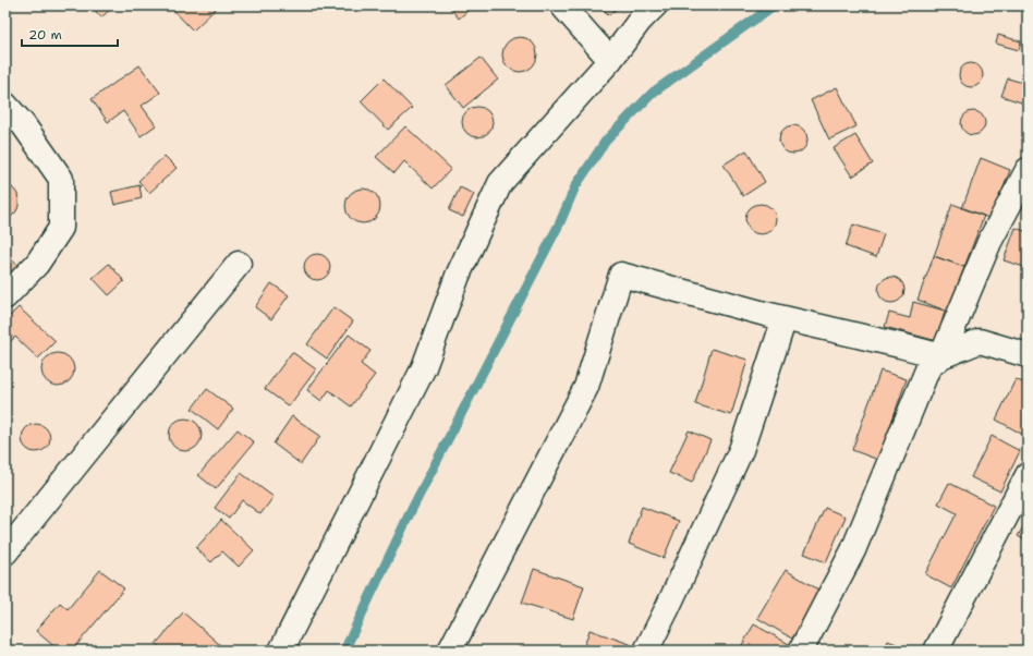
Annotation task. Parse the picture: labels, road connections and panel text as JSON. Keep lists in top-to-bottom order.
{
  "scale_bar": "20 m"
}
